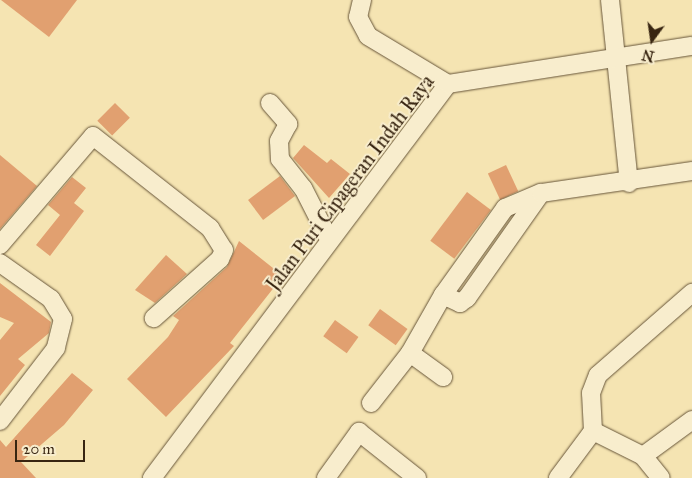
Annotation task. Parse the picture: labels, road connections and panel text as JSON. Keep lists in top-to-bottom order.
{
  "streets": {
    "street": ["Jalan Puri Cipageran Indah Raya"]
  },
  "scale_bar": "20 m",
  "north": "bottom"
}
